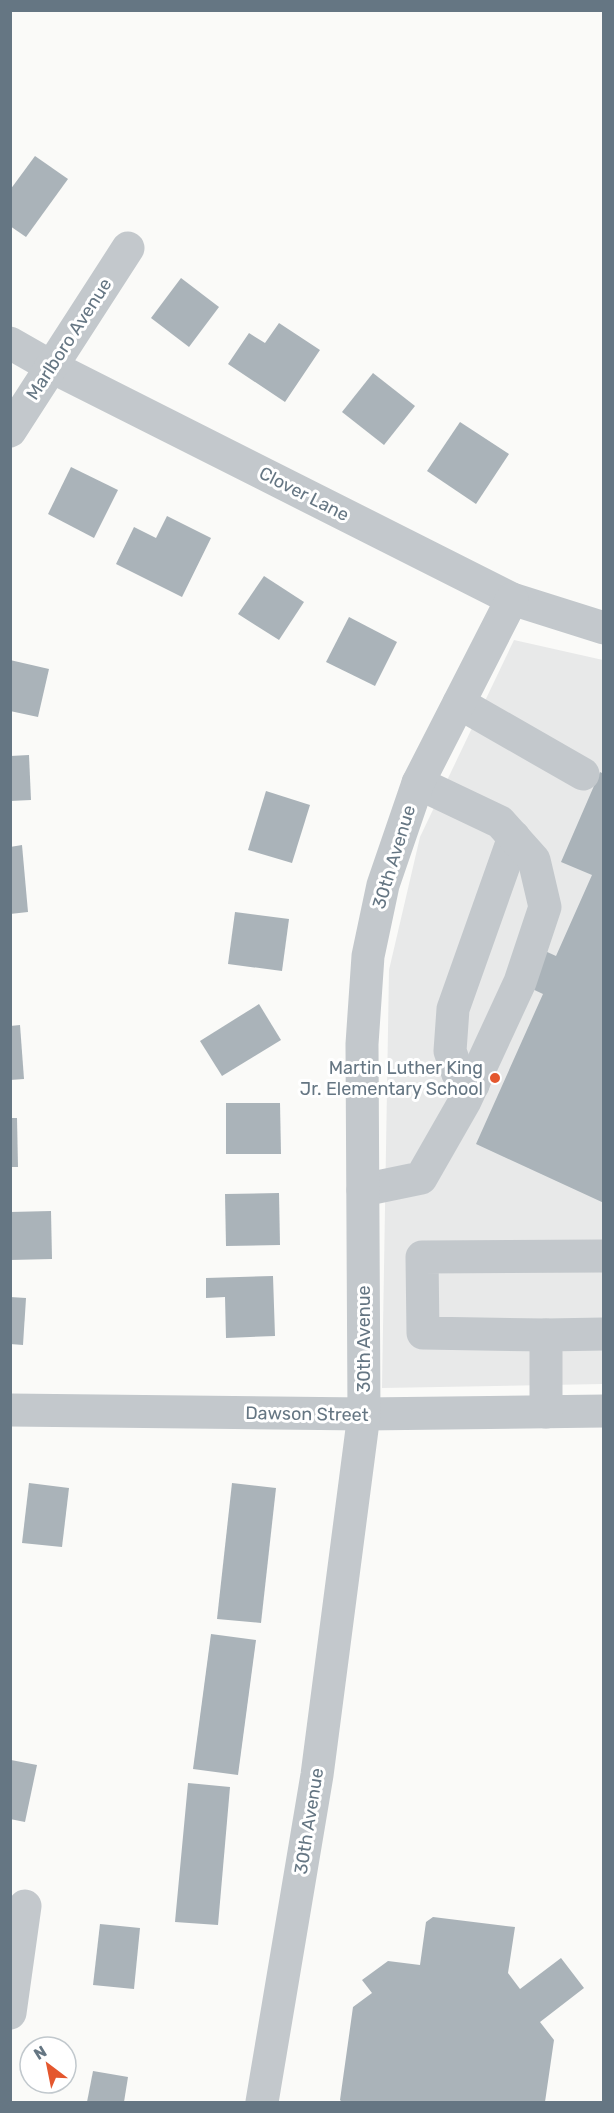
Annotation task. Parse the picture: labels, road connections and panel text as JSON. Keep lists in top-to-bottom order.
{
  "streets": {
    "street": [
      "Marlboro Avenue",
      "Clover Lane",
      "30th Avenue",
      "Dawson Street"
    ]
  },
  "crossings": [
    ["Marlboro Avenue", "Clover Lane"],
    ["Clover Lane", "30th Avenue"],
    ["30th Avenue", "Dawson Street"]
  ],
  "places": ["Martin Luther King Jr. Elementary School"],
  "north": "top left"
}
